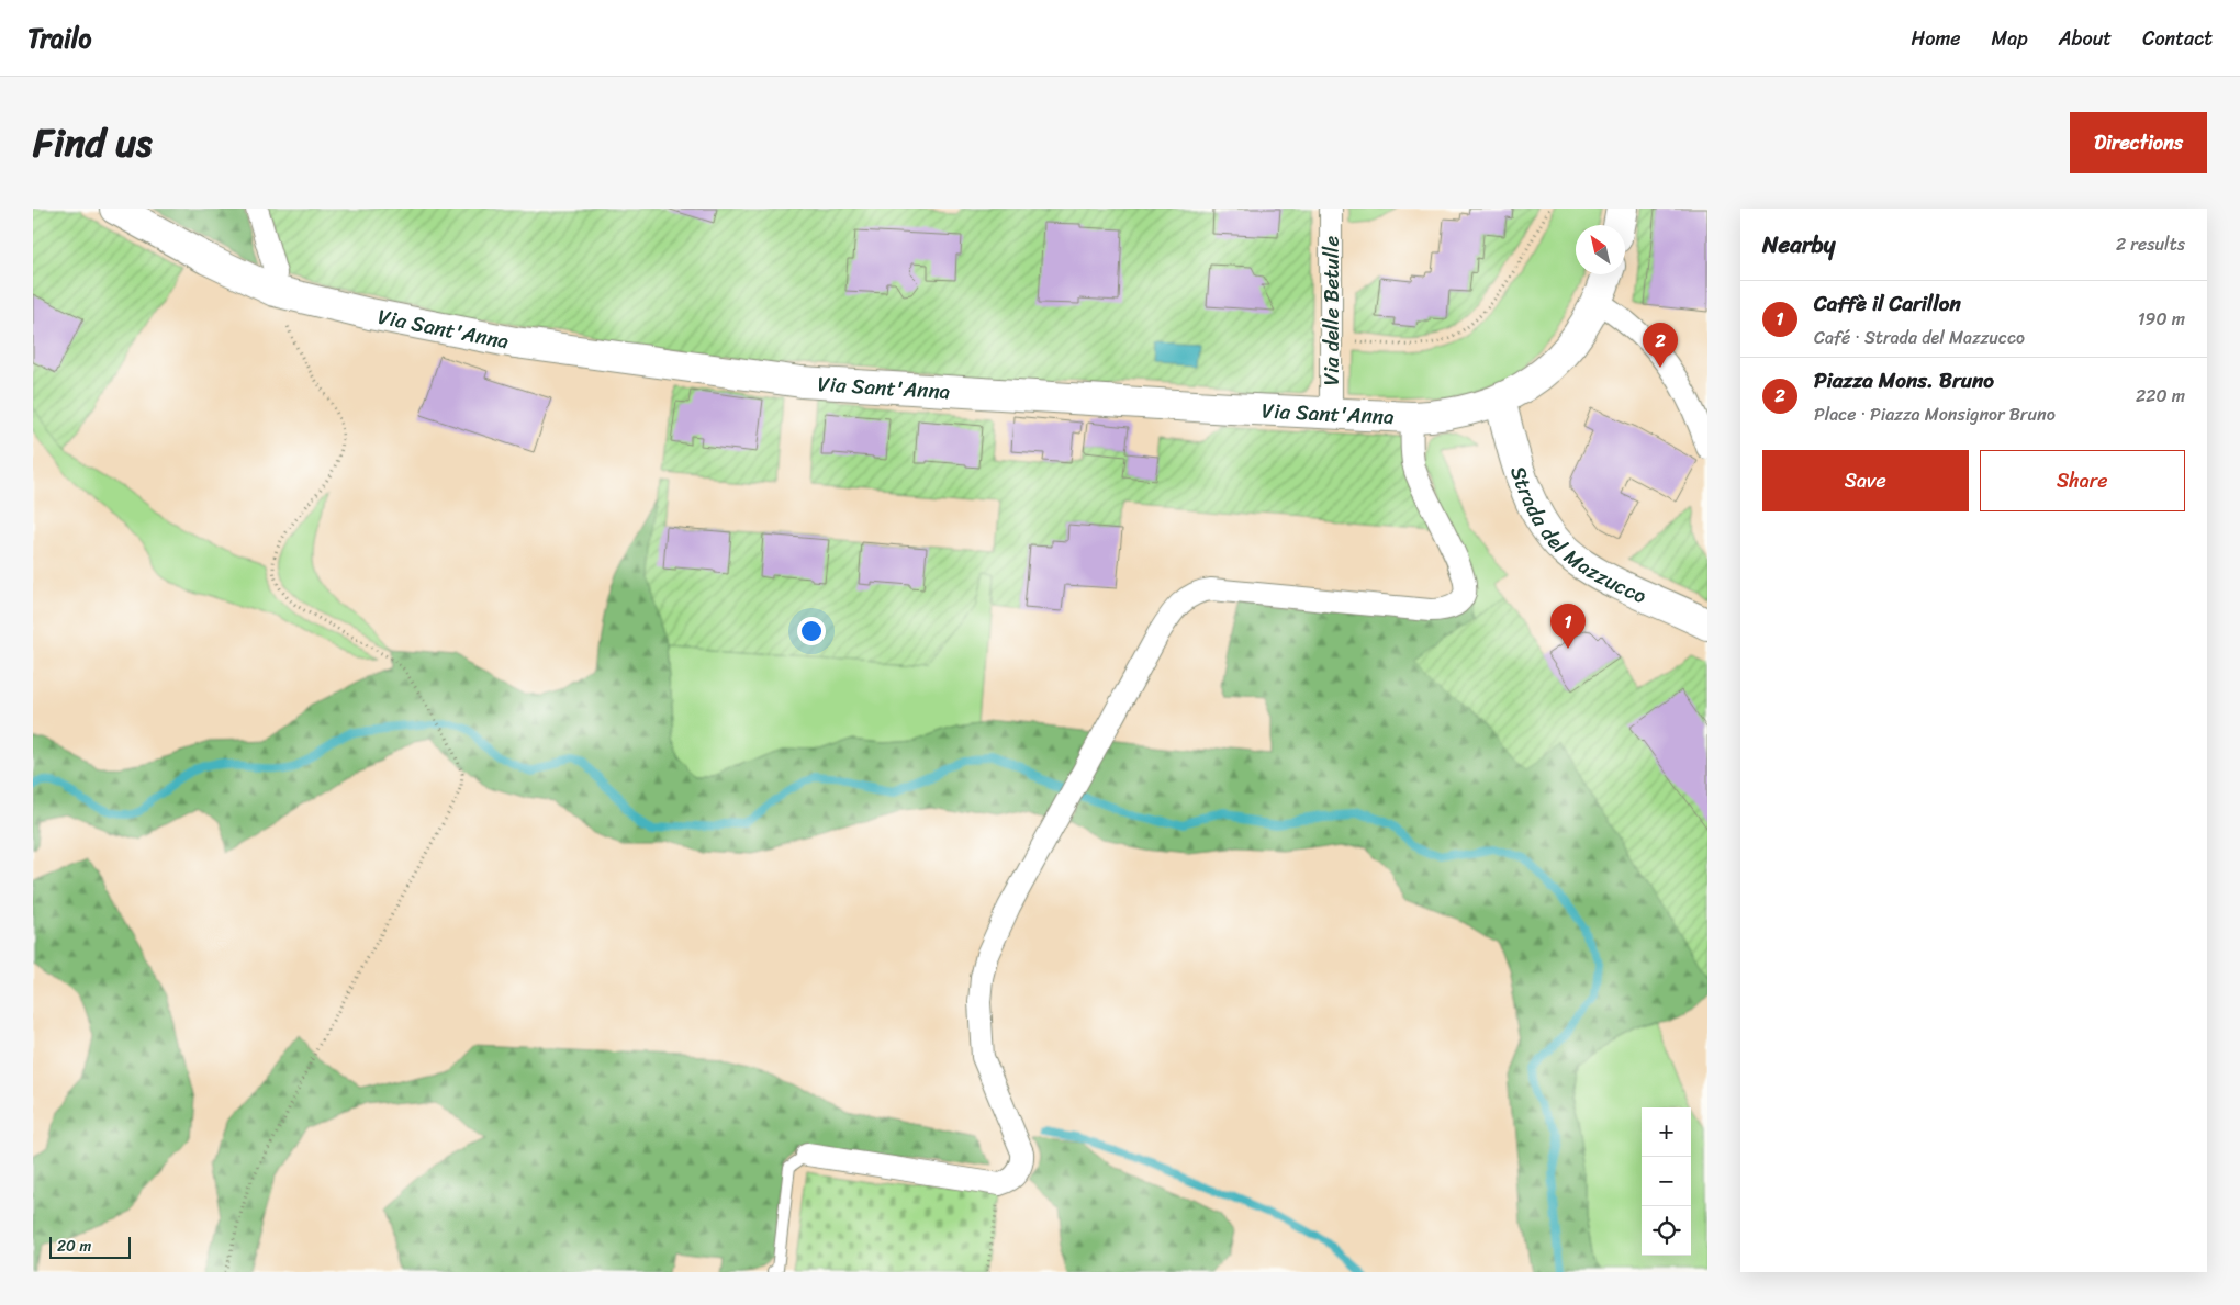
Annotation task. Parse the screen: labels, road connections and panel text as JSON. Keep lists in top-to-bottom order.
{
  "streets": {
    "street": ["Via delle Betulle", "Via Sant'Anna", "Strada del Mazzucco"]
  },
  "crossings": [
    ["Via delle Betulle", "Via Sant'Anna"],
    ["Via Sant'Anna", "Strada del Mazzucco"]
  ],
  "scale_bar": "20 m",
  "north": "top left",
  "page": {
    "header": "Trailo",
    "nav": [
      "Home",
      "Map",
      "About",
      "Contact"
    ],
    "title": "Find us",
    "buttons": [
      "Directions",
      ["Save", "Share"]
    ],
    "heading": ["Nearby", "2 results"],
    "list": [
      {
        "mark": "1",
        "name": "Caffè il Carillon",
        "note": "Café · Strada del Mazzucco",
        "value": "190 m"
      },
      {
        "mark": "2",
        "name": "Piazza Mons. Bruno",
        "note": "Place · Piazza Monsignor Bruno",
        "value": "220 m"
      }
    ],
    "pins": ["2", "1"],
    "map_buttons": ["+", "−"],
    "scale": "20 m"
  }
}
